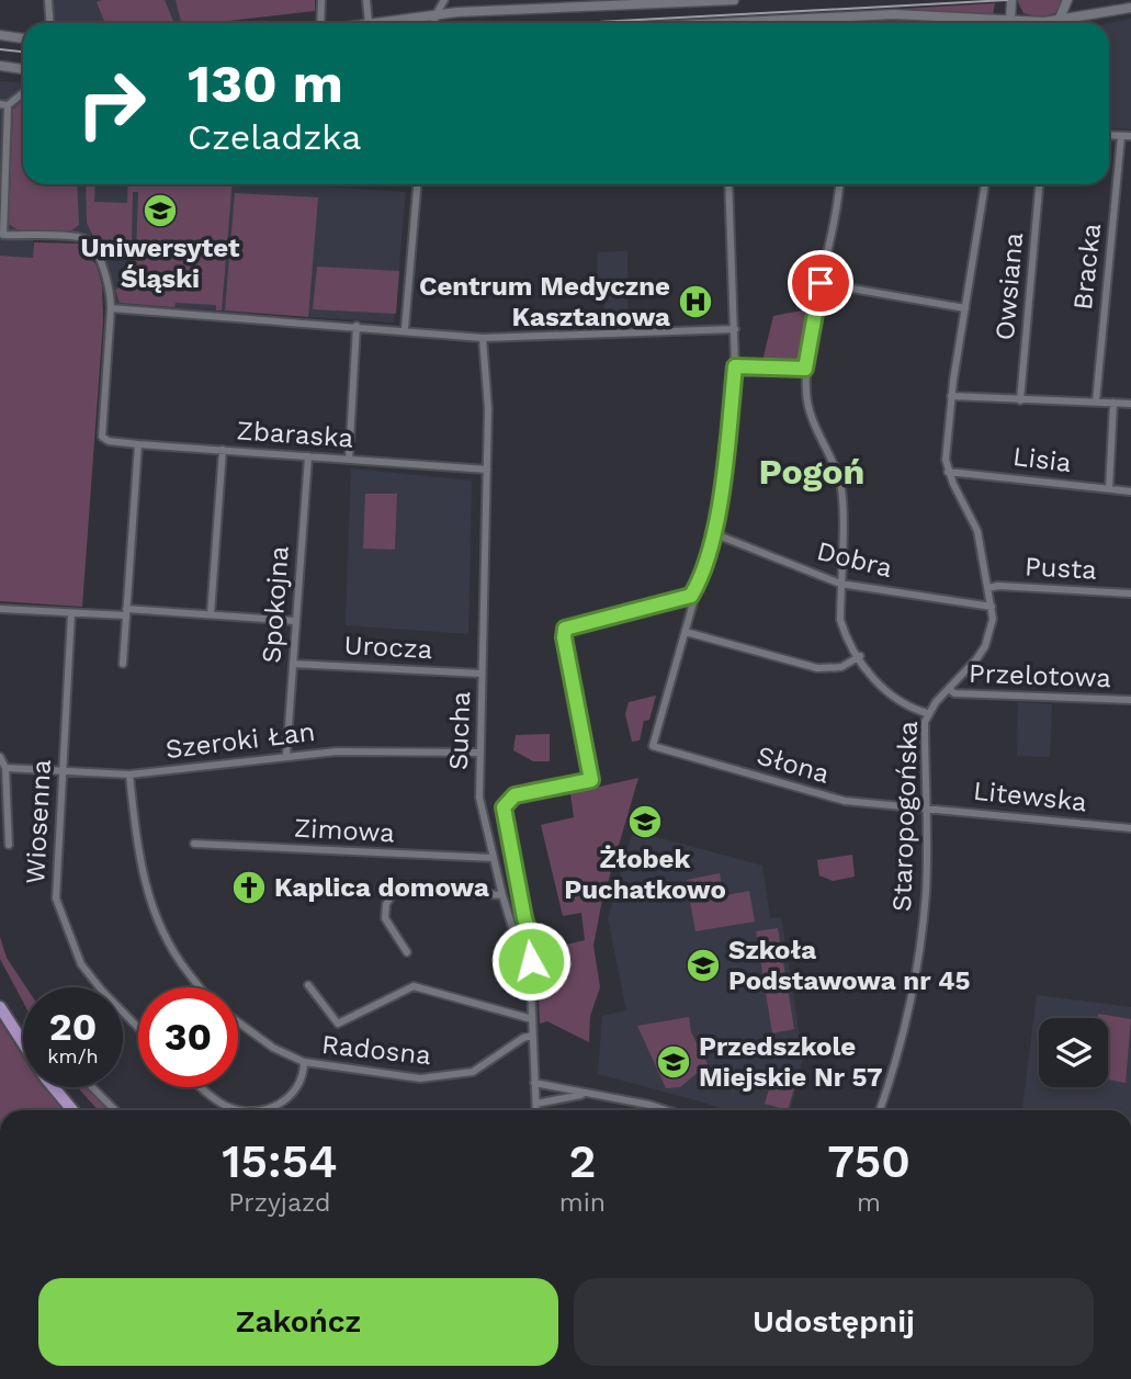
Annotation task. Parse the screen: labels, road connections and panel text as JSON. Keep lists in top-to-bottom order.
{
  "streets": {
    "street": [
      "Bracka",
      "Owsiana",
      "Zbaraska",
      "Lisia",
      "Dobra",
      "Pusta",
      "Spokojna",
      "Urocza",
      "Przelotowa",
      "Sucha",
      "Szeroki Łan",
      "Słona",
      "Litewska",
      "Staropogońska",
      "Wiosenna",
      "Zimowa",
      "Radosna"
    ]
  },
  "crossings": [
    ["Zbaraska", "Spokojna"],
    ["Zbaraska", "Sucha"],
    ["Lisia", "Staropogońska"],
    ["Dobra", "Staropogońska"],
    ["Pusta", "Staropogońska"],
    ["Spokojna", "Urocza"],
    ["Spokojna", "Szeroki Łan"],
    ["Urocza", "Sucha"],
    ["Przelotowa", "Staropogońska"],
    ["Sucha", "Szeroki Łan"],
    ["Sucha", "Zimowa"],
    ["Sucha", "Radosna"],
    ["Szeroki Łan", "Wiosenna"],
    ["Słona", "Litewska"],
    ["Słona", "Staropogońska"],
    ["Litewska", "Staropogońska"]
  ],
  "districts": ["Pogoń"],
  "places": {
    "school or university": [
      "Uniwersytet Śląski",
      "Żłobek Puchatkowo",
      "Szkoła Podstawowa nr 45",
      "Przedszkole Miejskie Nr 57"
    ],
    "hospital": ["Centrum Medyczne Kasztanowa"],
    "church": ["Kaplica domowa"]
  },
  "page": {
    "turn": ["130 m", "Czeladzka"],
    "speed": "20 km/h",
    "limit": "30",
    "eta": [
      "15:54",
      "Przyjazd",
      "2",
      "min",
      "750",
      "m"
    ],
    "buttons": ["Zakończ", "Udostępnij"]
  }
}
